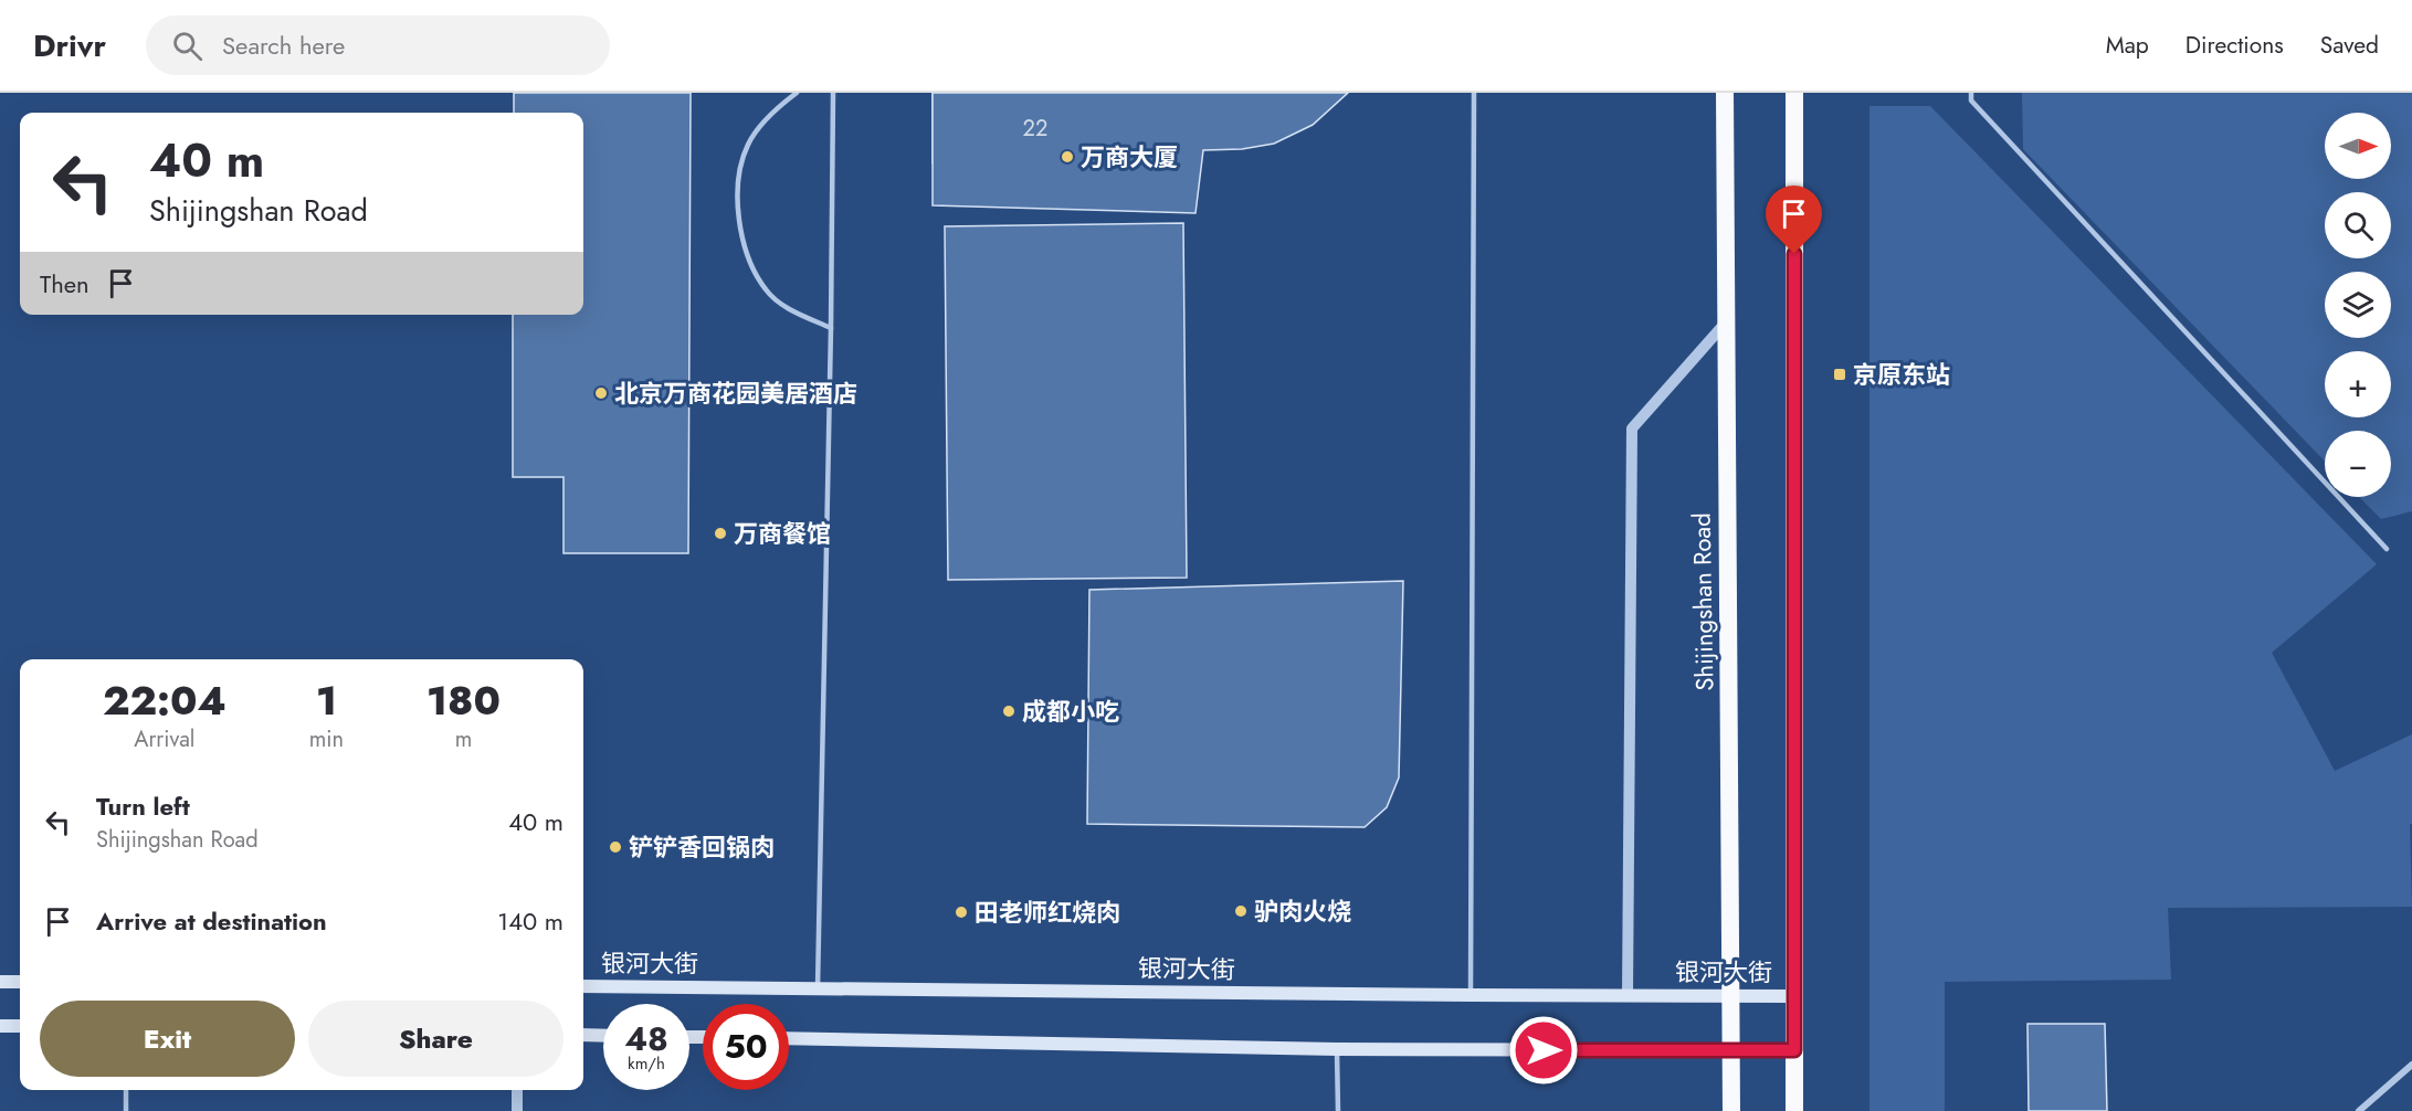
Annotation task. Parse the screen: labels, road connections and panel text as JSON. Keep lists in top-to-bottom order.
{
  "streets": {
    "highway": ["Shijingshan Road"],
    "main road": ["银河大街"]
  },
  "crossings": [
    ["Shijingshan Road", "银河大街"]
  ],
  "places": {
    "other": [
      "万商大厦",
      "北京万商花园美居酒店",
      "万商餐馆",
      "成都小吃",
      "铲铲香回锅肉",
      "驴肉火烧",
      "田老师红烧肉"
    ],
    "transit": ["京原东站"]
  },
  "house_numbers": ["22"],
  "north": "right",
  "page": {
    "header": "Drivr",
    "search": "Search here",
    "nav": ["Map", "Directions", "Saved"],
    "map_buttons": ["+", "−"],
    "turn": ["40 m", "Shijingshan Road"],
    "then": "Then",
    "eta": [
      "22:04",
      "Arrival",
      "1",
      "min",
      "180",
      "m"
    ],
    "list": [
      {
        "name": "Turn left",
        "note": "Shijingshan Road",
        "value": "40 m"
      },
      {
        "name": "Arrive at destination",
        "value": "140 m"
      }
    ],
    "buttons": ["Exit", "Share"],
    "speed": "48 km/h",
    "limit": "50"
  }
}
